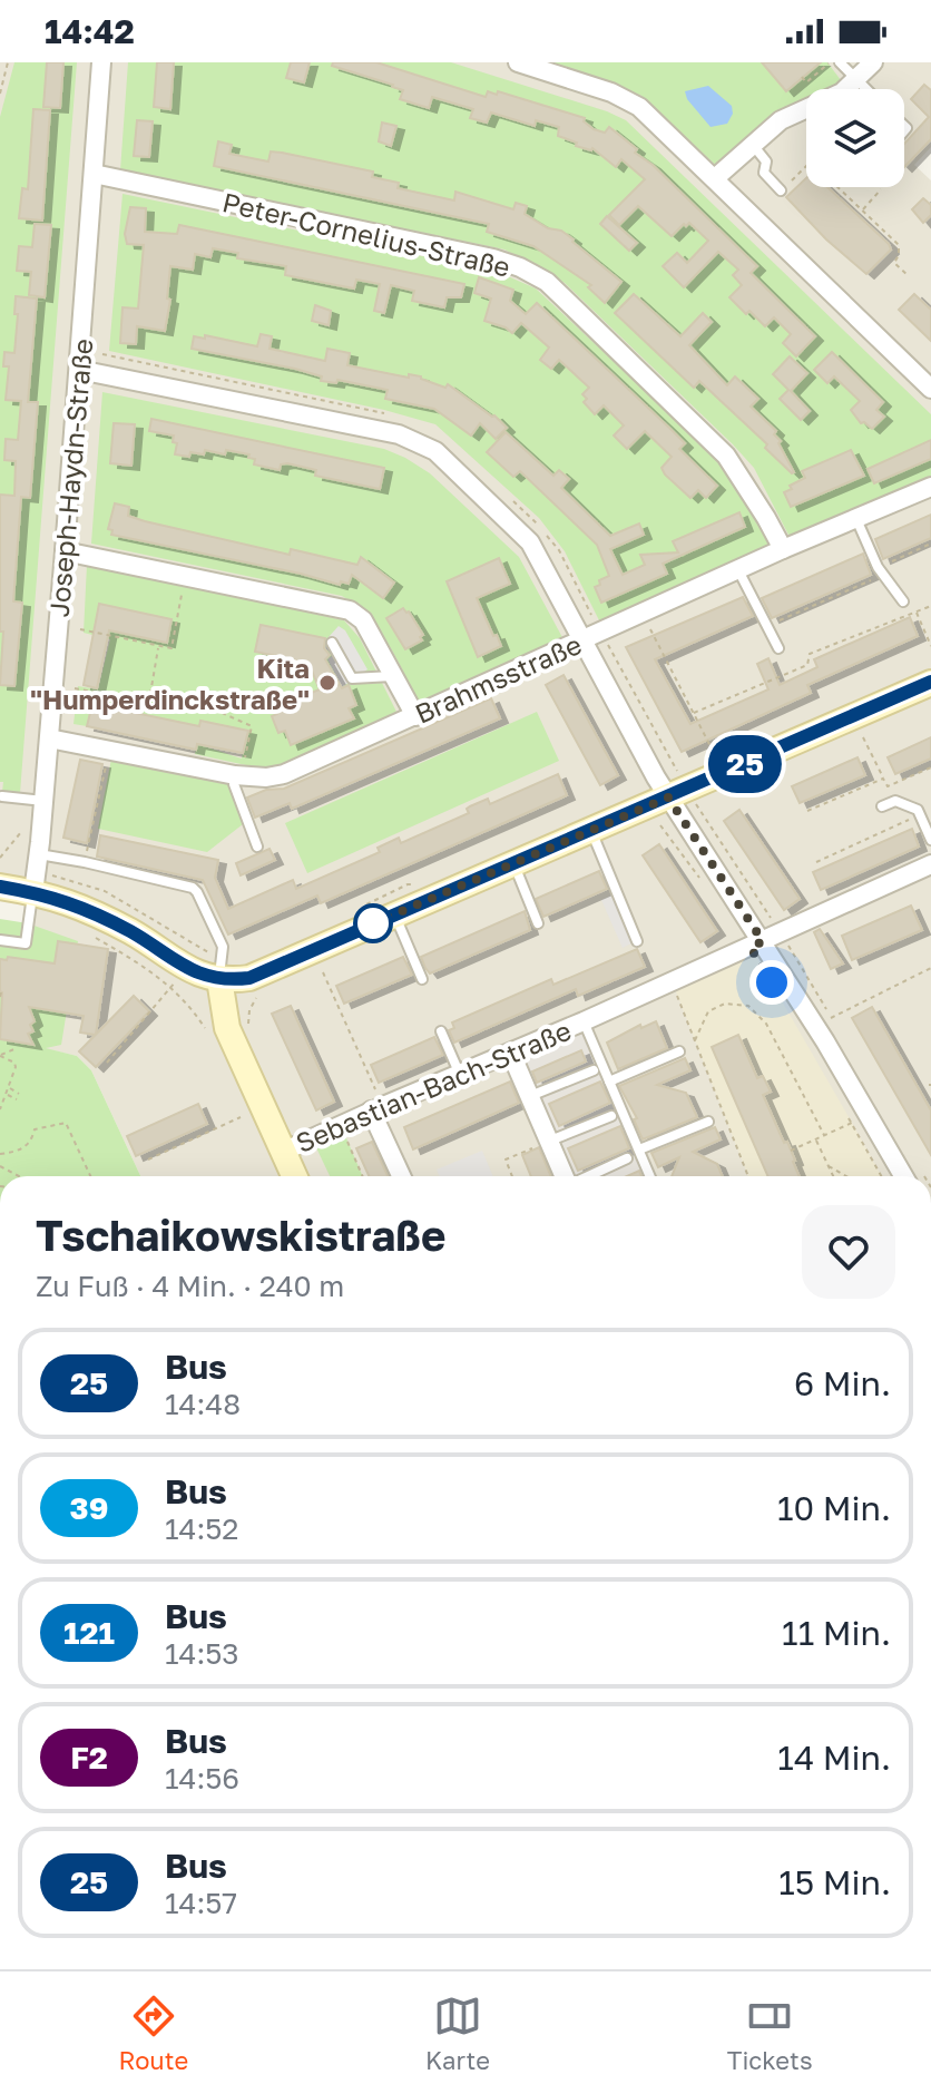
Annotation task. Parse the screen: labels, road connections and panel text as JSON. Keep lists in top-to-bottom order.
{
  "streets": {
    "street": [
      "Peter-Cornelius-Straße",
      "Joseph-Haydn-Straße",
      "Brahmsstraße",
      "Sebastian-Bach-Straße"
    ]
  },
  "crossings": [
    ["Peter-Cornelius-Straße", "Joseph-Haydn-Straße"],
    ["Peter-Cornelius-Straße", "Brahmsstraße"],
    ["Joseph-Haydn-Straße", "Brahmsstraße"]
  ],
  "places": ["Kita \"Humperdinckstraße\""],
  "lines": ["bus line 25"],
  "page": {
    "status": "14:42",
    "on_map": "25",
    "heading": ["Tschaikowskistraße", "Zu Fuß · 4 Min. · 240 m"],
    "list": [
      {
        "mark": "25",
        "name": "Bus",
        "note": "14:48",
        "value": "6 Min."
      },
      {
        "mark": "39",
        "name": "Bus",
        "note": "14:52",
        "value": "10 Min."
      },
      {
        "mark": "121",
        "name": "Bus",
        "note": "14:53",
        "value": "11 Min."
      },
      {
        "mark": "F2",
        "name": "Bus",
        "note": "14:56",
        "value": "14 Min."
      },
      {
        "mark": "25",
        "name": "Bus",
        "note": "14:57",
        "value": "15 Min."
      }
    ],
    "tabs": ["Route", "Karte", "Tickets"]
  }
}
